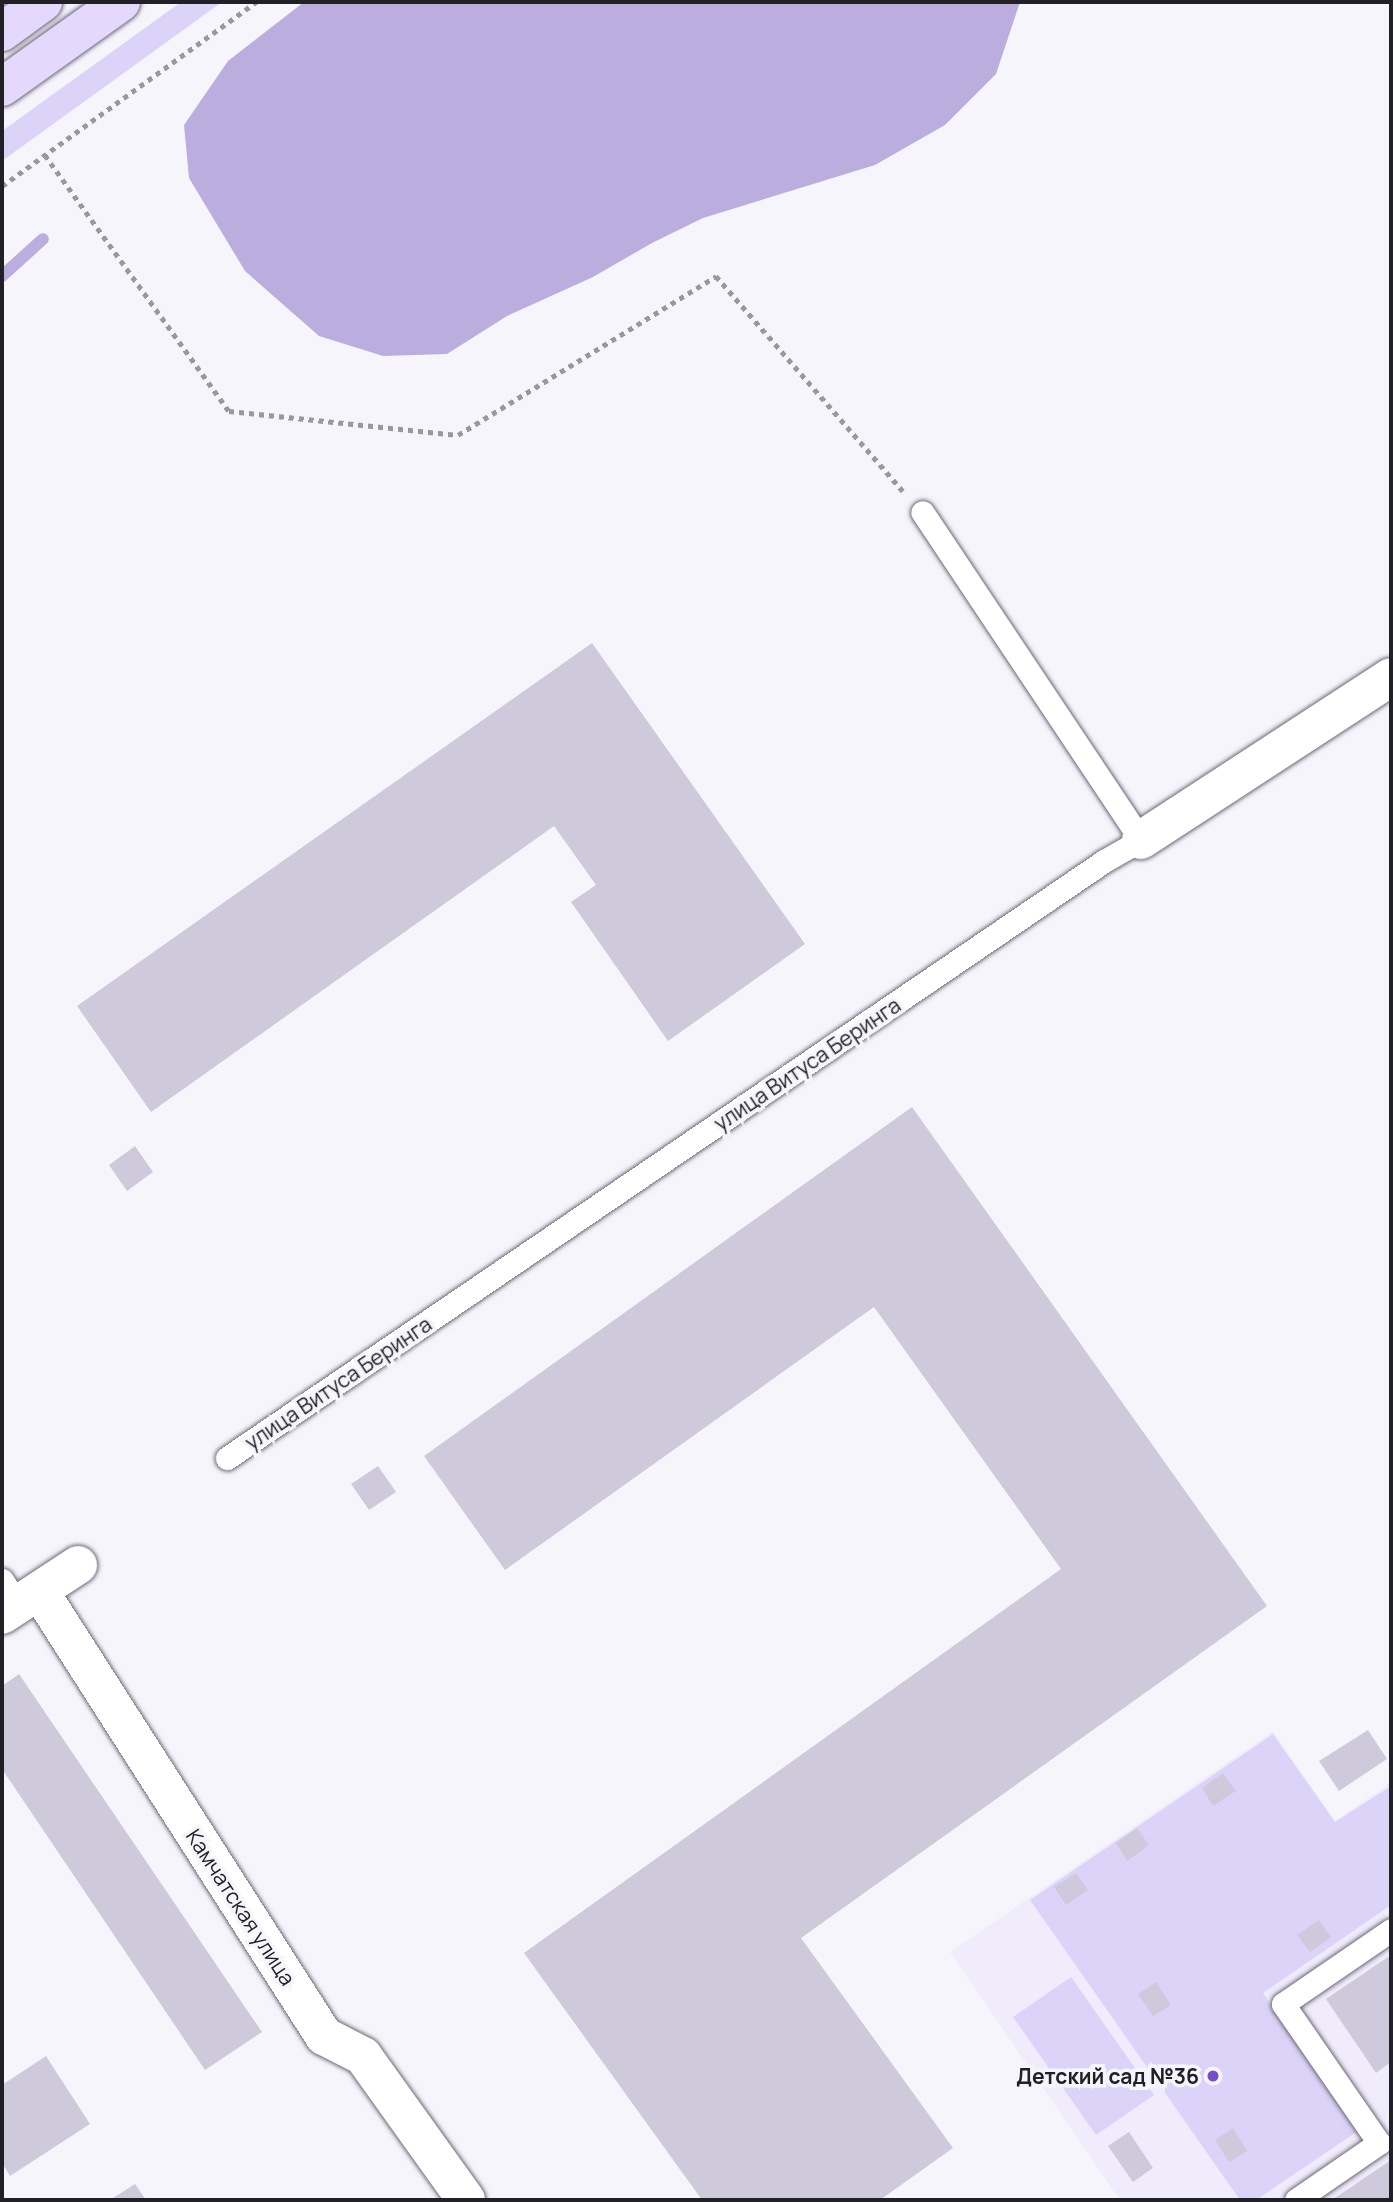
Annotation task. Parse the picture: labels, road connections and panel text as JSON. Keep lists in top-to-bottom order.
{
  "streets": {
    "street": ["улица Витуса Беринга", "Камчатская улица"]
  },
  "places": ["Детский сад №36"]
}
